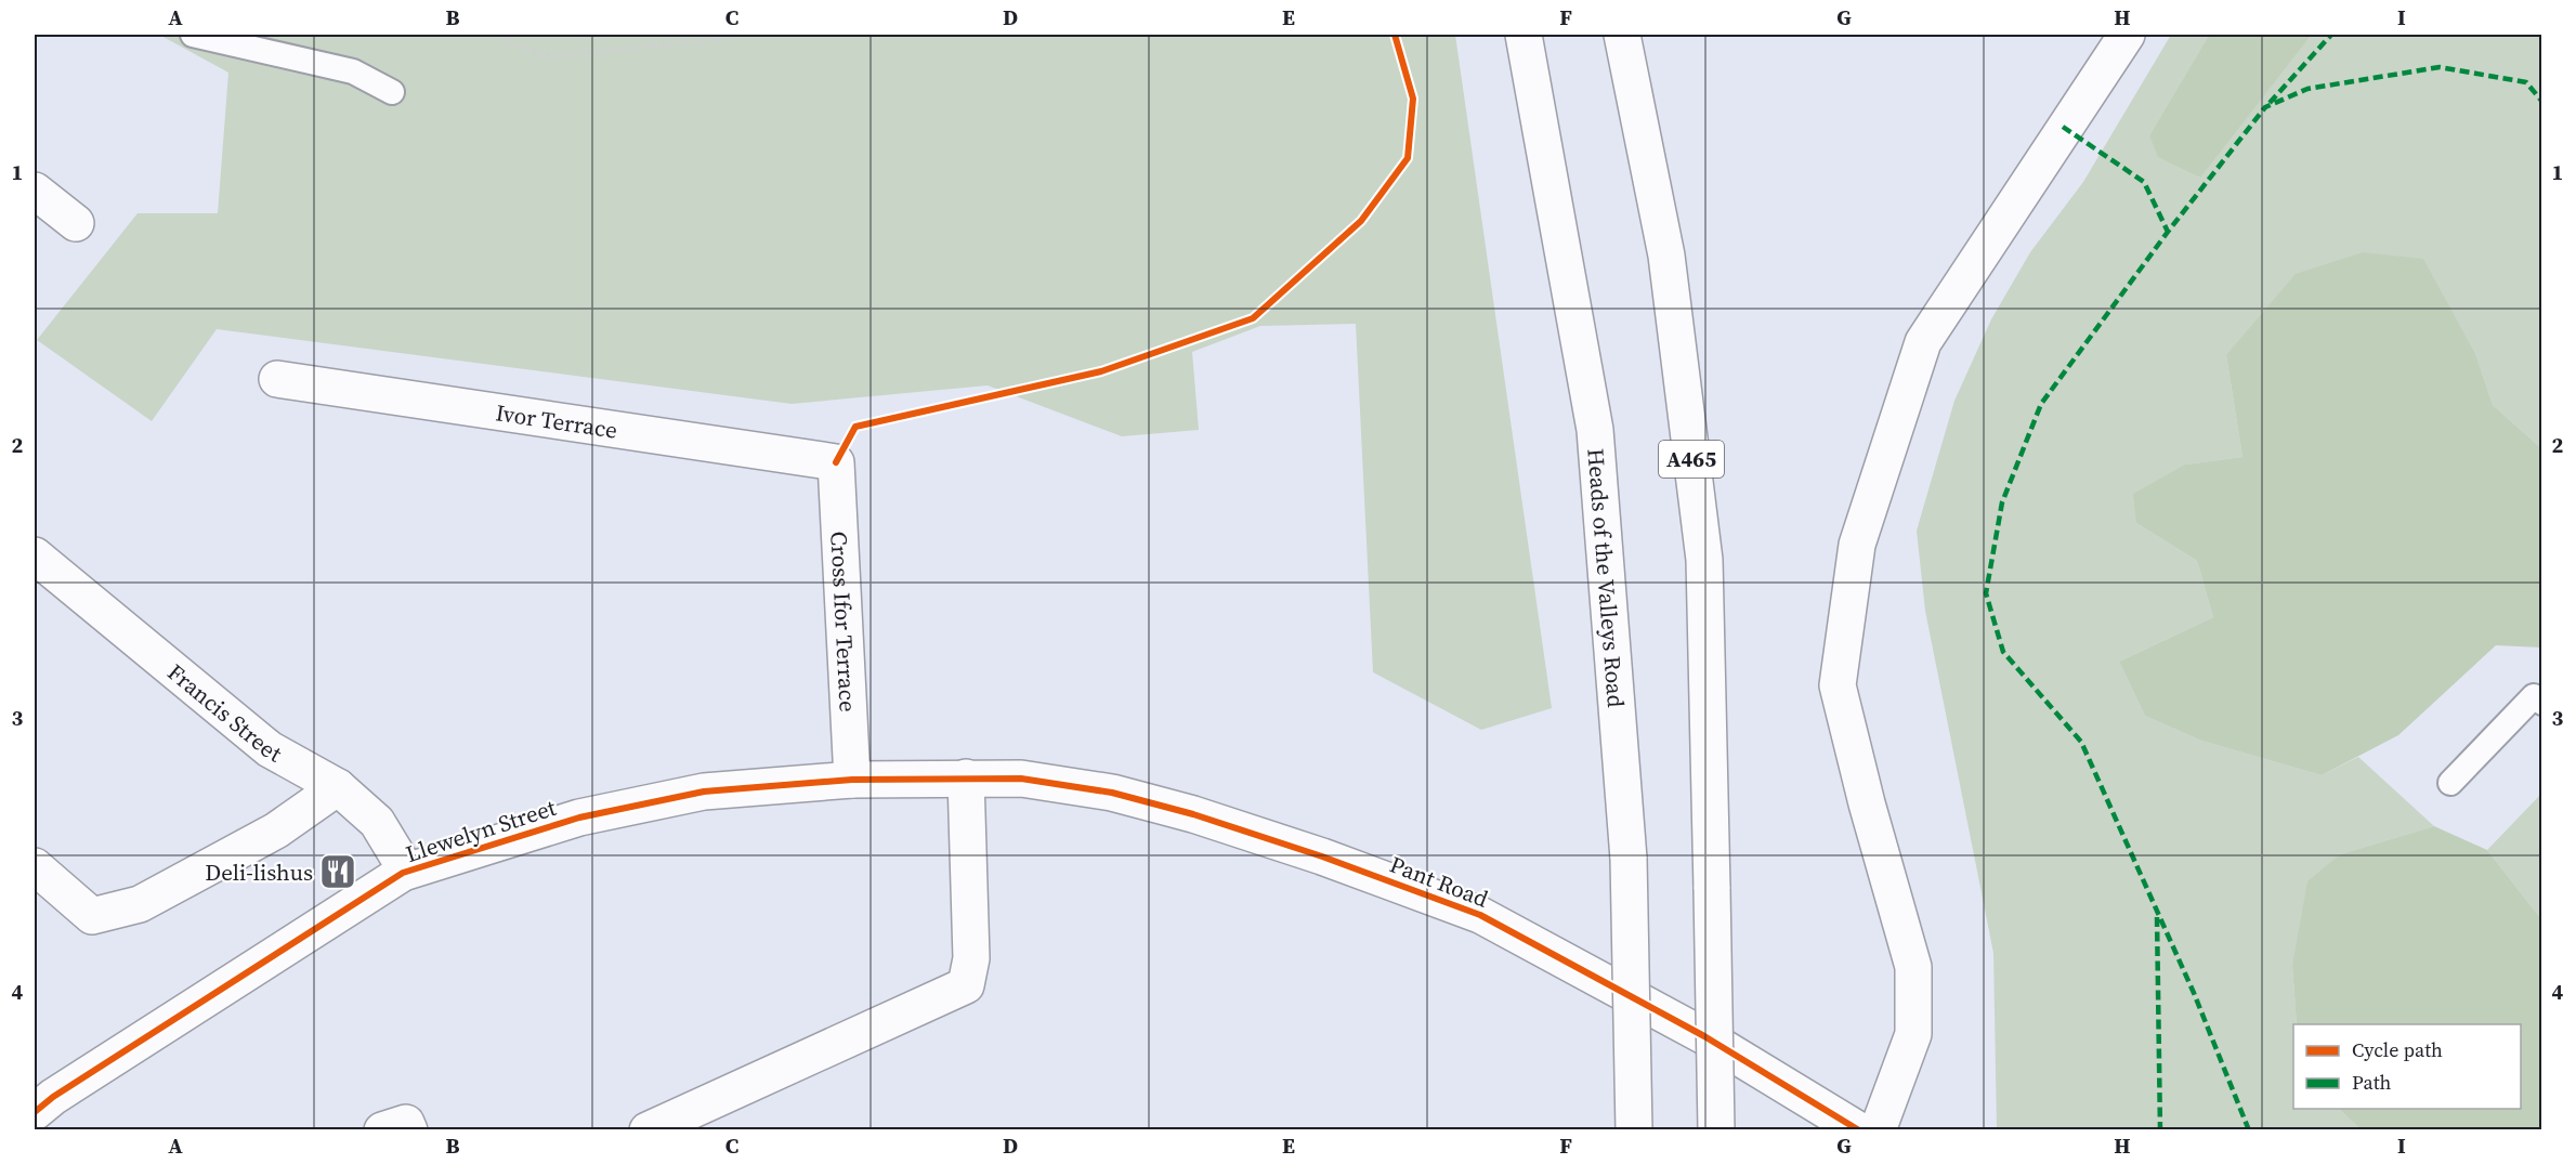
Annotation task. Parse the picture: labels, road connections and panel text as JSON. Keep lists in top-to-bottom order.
{
  "streets": {
    "main road": [
      "Ivor Terrace",
      "A465",
      "Heads of the Valleys Road",
      "Cross Ifor Terrace",
      "Francis Street",
      "Llewelyn Street",
      "Pant Road"
    ]
  },
  "crossings": [
    ["Ivor Terrace", "Cross Ifor Terrace"],
    ["Cross Ifor Terrace", "Llewelyn Street"],
    ["Francis Street", "Llewelyn Street"],
    ["Llewelyn Street", "Pant Road"]
  ],
  "places": {
    "restaurant": ["Deli-lishus"]
  },
  "legend": ["Cycle path", "Path"],
  "grid": {
    "columns": [
      "A",
      "B",
      "C",
      "D",
      "E",
      "F",
      "G",
      "H",
      "I"
    ],
    "rows": [
      "1",
      "2",
      "3",
      "4"
    ]
  }
}
